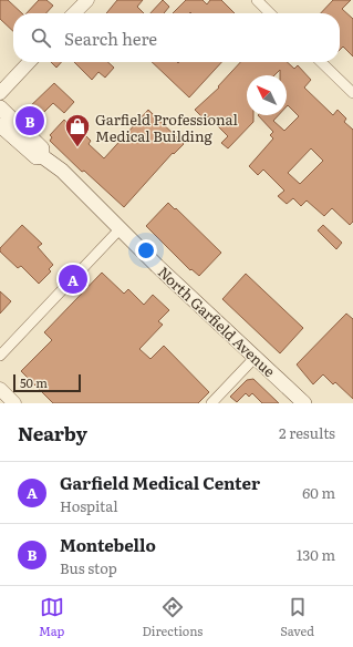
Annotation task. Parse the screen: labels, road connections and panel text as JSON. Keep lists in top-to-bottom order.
{
  "streets": {
    "main road": ["North Garfield Avenue"]
  },
  "places": {
    "shop": ["Garfield Professional Medical Building"]
  },
  "scale_bar": "50 m",
  "north": "top left",
  "page": {
    "search": "Search here",
    "pins": ["B", "A"],
    "scale": "50 m",
    "heading": ["Nearby", "2 results"],
    "list": [
      {
        "mark": "A",
        "name": "Garfield Medical Center",
        "note": "Hospital",
        "value": "60 m"
      },
      {
        "mark": "B",
        "name": "Montebello",
        "note": "Bus stop",
        "value": "130 m"
      }
    ],
    "nav": ["Map", "Directions", "Saved"]
  }
}
